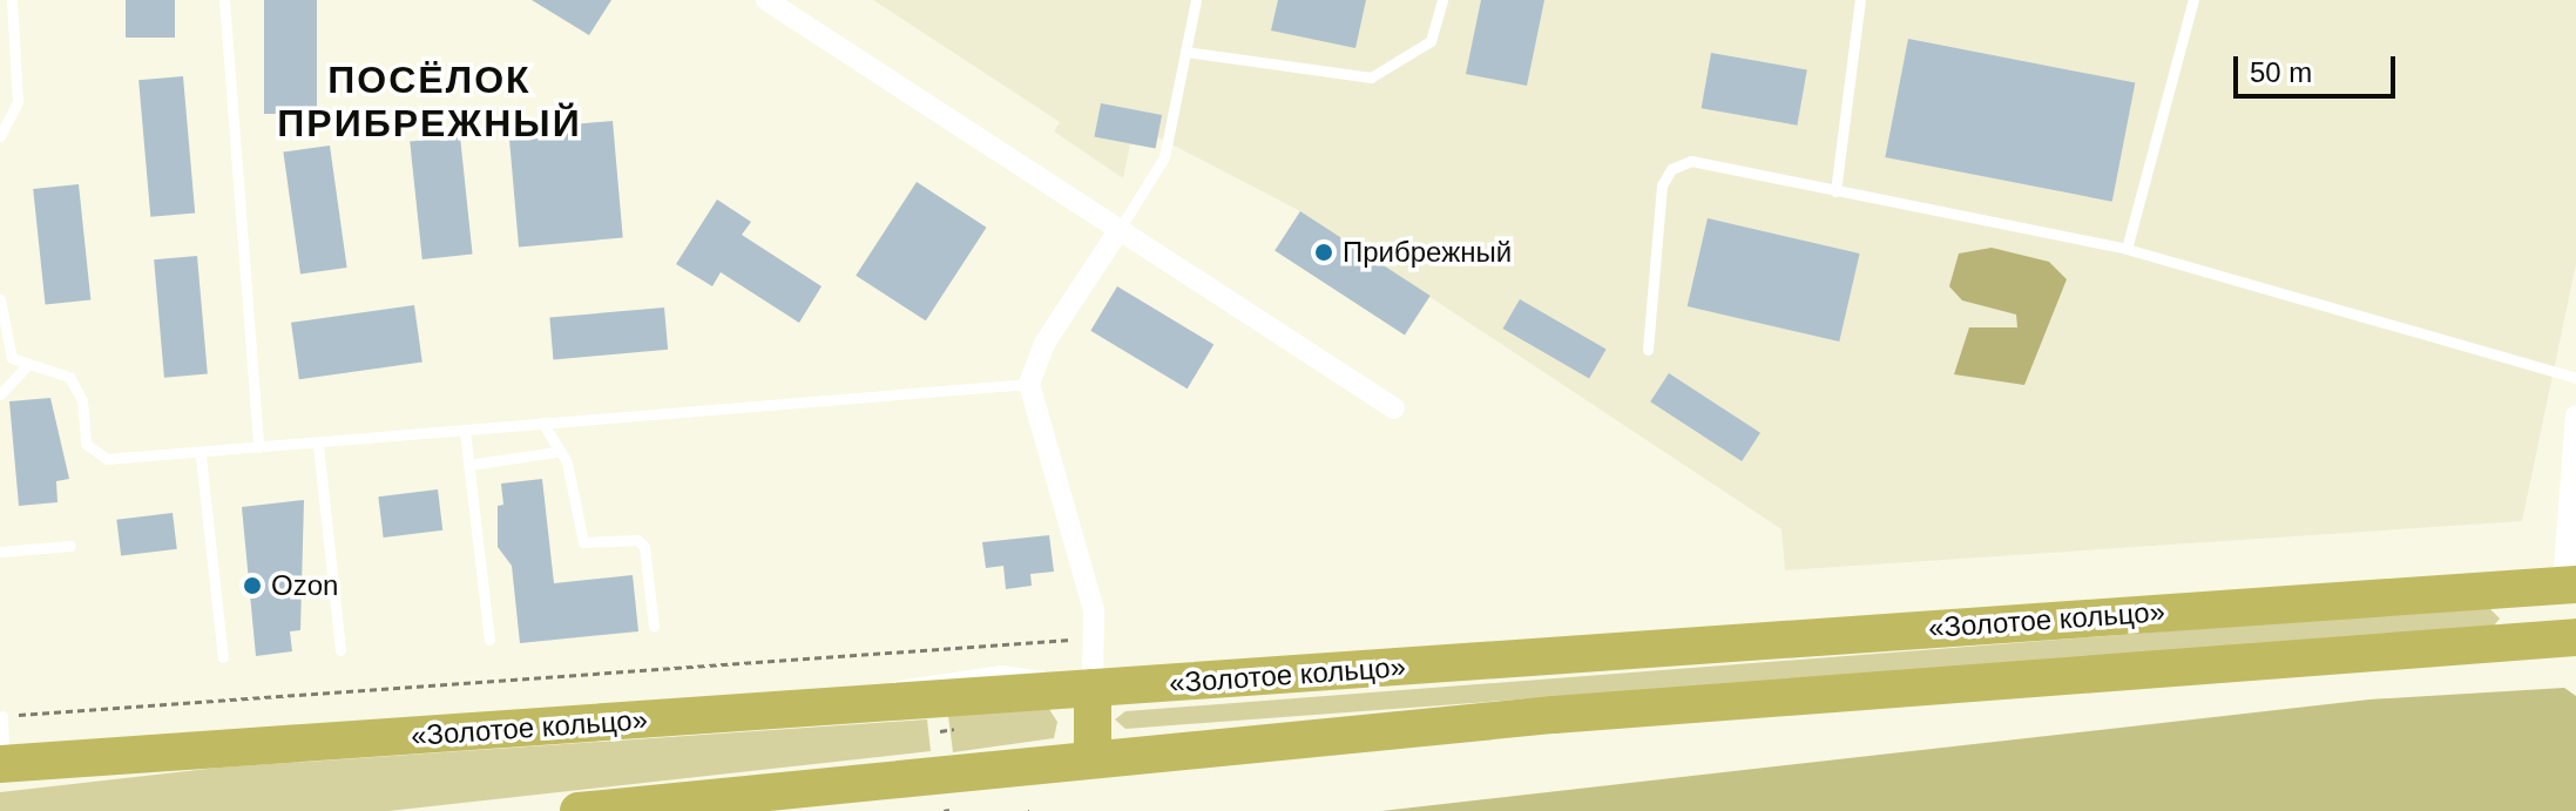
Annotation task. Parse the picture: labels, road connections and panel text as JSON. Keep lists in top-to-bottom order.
{
  "streets": {
    "highway": ["«Золотое кольцо»"]
  },
  "districts": ["ПОСЁЛОК ПРИБРЕЖНЫЙ"],
  "places": ["Прибрежный", "Ozon"],
  "scale_bar": "50 m"
}
